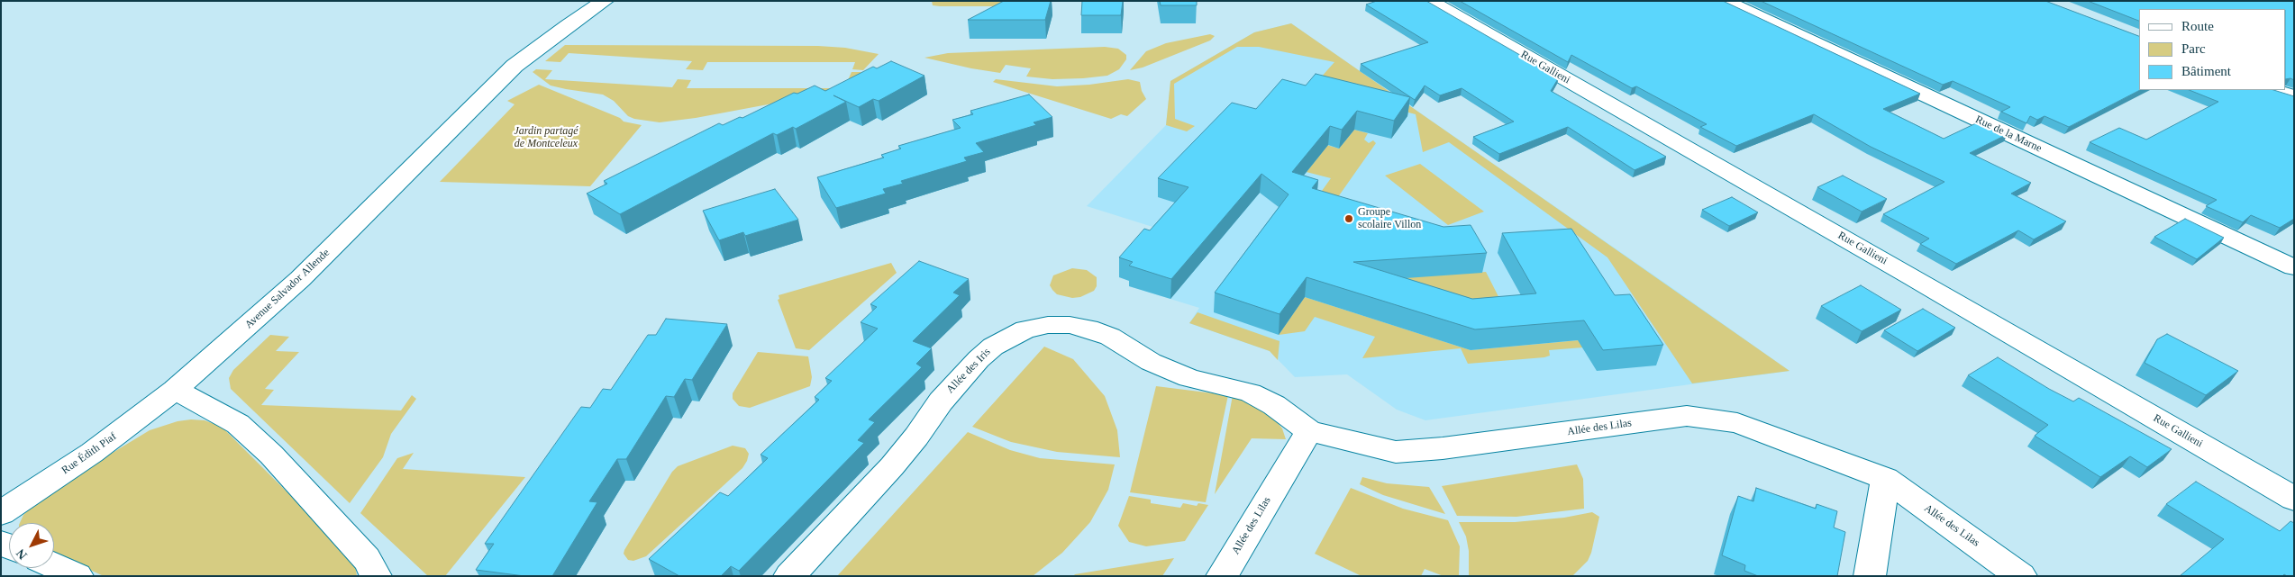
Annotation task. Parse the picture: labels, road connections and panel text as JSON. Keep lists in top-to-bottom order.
{
  "streets": {
    "street": [
      "Rue Gallieni",
      "Rue de la Marne",
      "Avenue Salvador Allende",
      "Allée des Iris",
      "Allée des Lilas",
      "Rue Édith Piaf"
    ]
  },
  "crossings": [
    ["Avenue Salvador Allende", "Rue Édith Piaf"],
    ["Allée des Iris", "Allée des Lilas"]
  ],
  "parks": ["Jardin partagé de Montceleux"],
  "places": ["Groupe scolaire Villon"],
  "legend": ["Route", "Parc", "Bâtiment"],
  "north": "bottom left"
}
